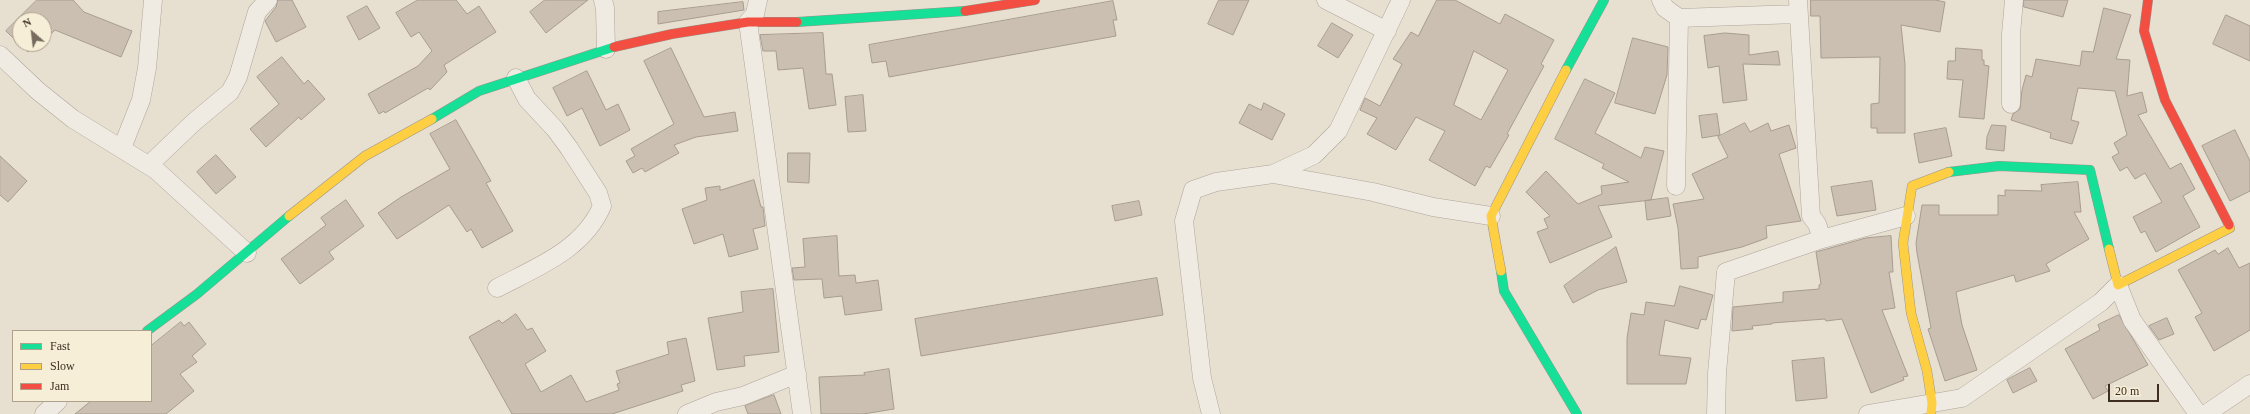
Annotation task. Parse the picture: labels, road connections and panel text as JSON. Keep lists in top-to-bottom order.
{
  "legend": ["Fast", "Slow", "Jam"],
  "scale_bar": "20 m",
  "north": "top left"
}
